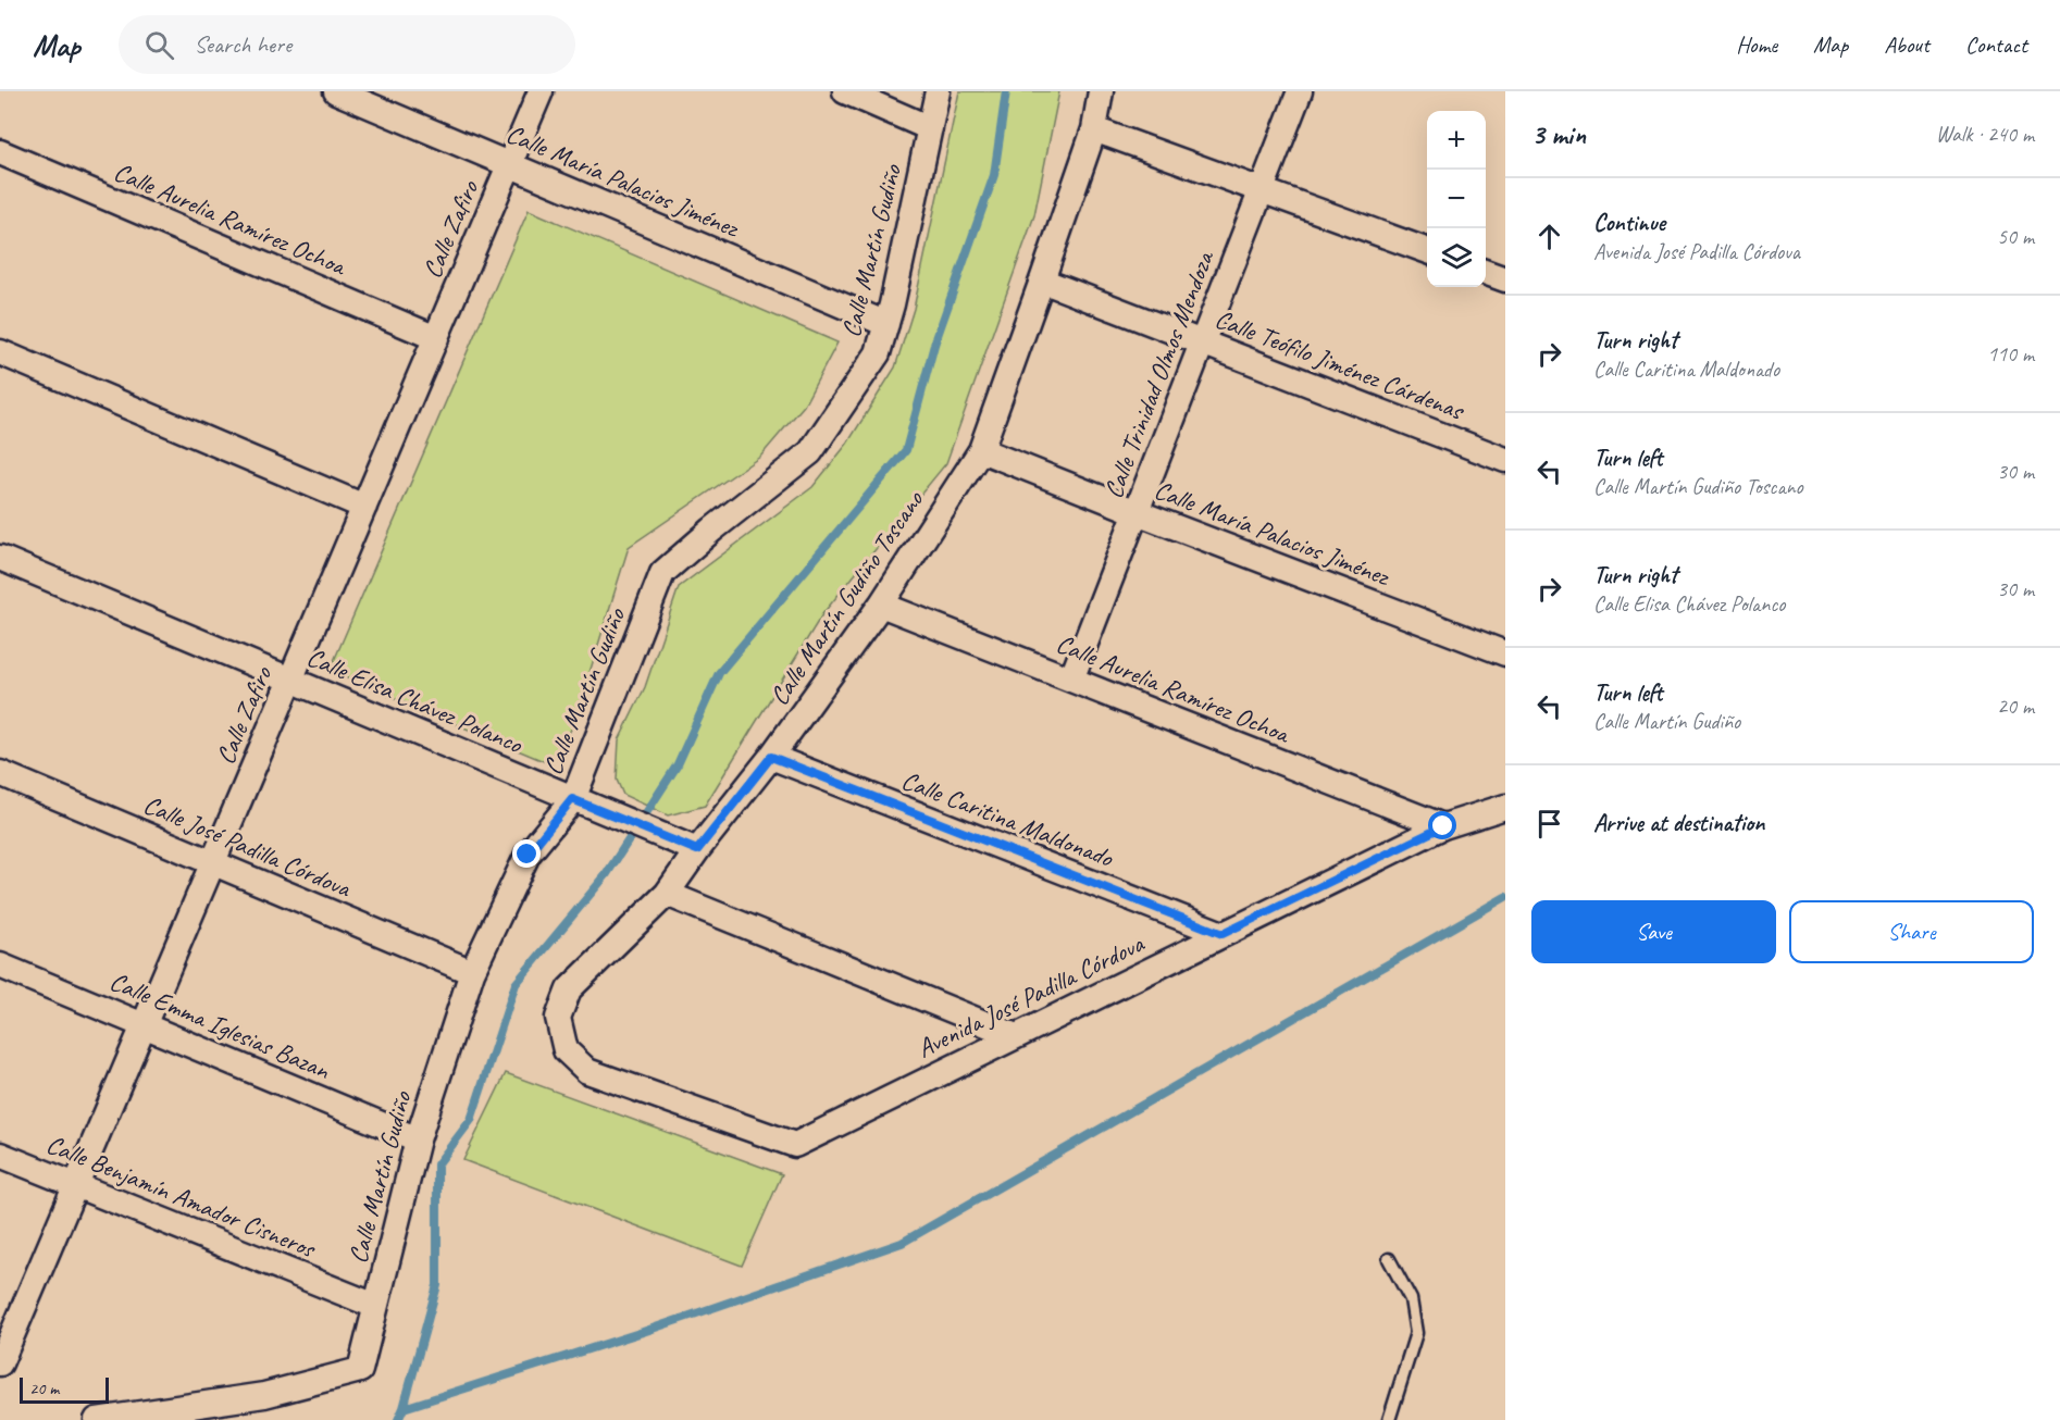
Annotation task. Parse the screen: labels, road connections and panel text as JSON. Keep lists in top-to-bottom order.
{
  "streets": {
    "street": [
      "Calle María Palacios Jiménez",
      "Calle Aurelia Ramírez Ochoa",
      "Calle Zafiro",
      "Calle Martín Gudiño",
      "Calle Teófilo Jiménez Cárdenas",
      "Calle Trinidad Olmos Mendoza",
      "Calle Martín Gudiño Toscano",
      "Calle Elisa Chávez Polanco",
      "Calle Caritina Maldonado",
      "Calle José Padilla Córdova",
      "Avenida José Padilla Córdova",
      "Calle Emma Iglesias Bazan",
      "Calle Benjamín Amador Cisneros"
    ]
  },
  "crossings": [
    ["Calle María Palacios Jiménez", "Calle Zafiro"],
    ["Calle María Palacios Jiménez", "Calle Martín Gudiño"],
    ["Calle María Palacios Jiménez", "Calle Trinidad Olmos Mendoza"],
    ["Calle María Palacios Jiménez", "Calle Martín Gudiño Toscano"],
    ["Calle Aurelia Ramírez Ochoa", "Calle Zafiro"],
    ["Calle Aurelia Ramírez Ochoa", "Calle Trinidad Olmos Mendoza"],
    ["Calle Aurelia Ramírez Ochoa", "Calle Martín Gudiño Toscano"],
    ["Calle Aurelia Ramírez Ochoa", "Avenida José Padilla Córdova"],
    ["Calle Zafiro", "Calle Elisa Chávez Polanco"],
    ["Calle Zafiro", "Calle José Padilla Córdova"],
    ["Calle Zafiro", "Calle Emma Iglesias Bazan"],
    ["Calle Zafiro", "Calle Benjamín Amador Cisneros"],
    ["Calle Martín Gudiño", "Calle Elisa Chávez Polanco"],
    ["Calle Martín Gudiño", "Calle José Padilla Córdova"],
    ["Calle Martín Gudiño", "Calle Emma Iglesias Bazan"],
    ["Calle Martín Gudiño", "Calle Benjamín Amador Cisneros"],
    ["Calle Teófilo Jiménez Cárdenas", "Calle Trinidad Olmos Mendoza"],
    ["Calle Teófilo Jiménez Cárdenas", "Calle Martín Gudiño Toscano"],
    ["Calle Martín Gudiño Toscano", "Calle Elisa Chávez Polanco"],
    ["Calle Martín Gudiño Toscano", "Calle Caritina Maldonado"],
    ["Calle Martín Gudiño Toscano", "Avenida José Padilla Córdova"],
    ["Calle Caritina Maldonado", "Avenida José Padilla Córdova"]
  ],
  "scale_bar": "20 m",
  "page": {
    "header": "Map",
    "search": "Search here",
    "nav": [
      "Home",
      "Map",
      "About",
      "Contact"
    ],
    "heading": ["3 min", "Walk · 240 m"],
    "map_buttons": ["+", "−"],
    "list": [
      ["Continue", "Avenida José Padilla Córdova", "50 m"],
      ["Turn right", "Calle Caritina Maldonado", "110 m"],
      ["Turn left", "Calle Martín Gudiño Toscano", "30 m"],
      ["Turn right", "Calle Elisa Chávez Polanco", "30 m"],
      ["Turn left", "Calle Martín Gudiño", "20 m"],
      "Arrive at destination"
    ],
    "buttons": ["Save", "Share"],
    "scale": "20 m"
  }
}
